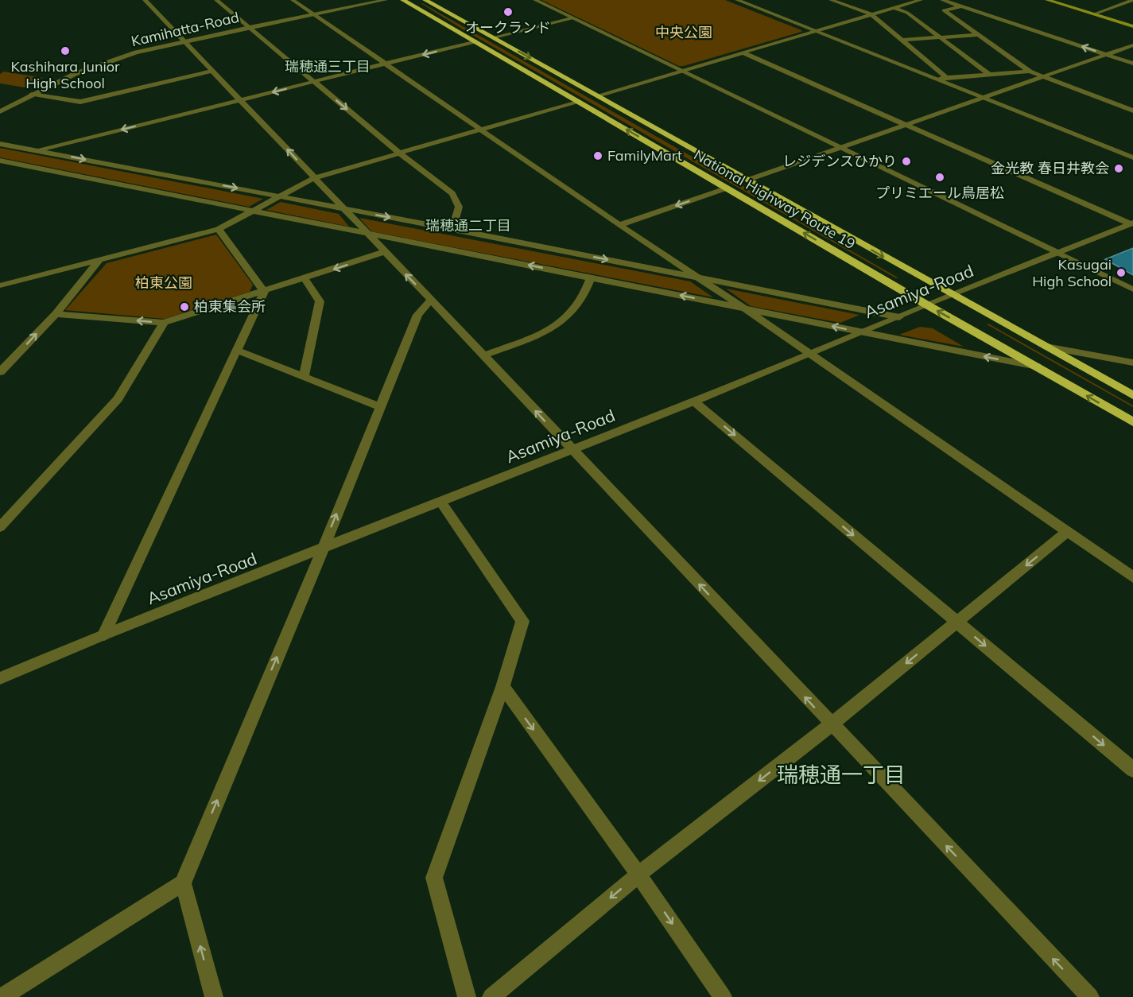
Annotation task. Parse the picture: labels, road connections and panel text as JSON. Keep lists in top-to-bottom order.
{
  "streets": {
    "highway": ["National Highway Route 19"],
    "street": ["Kamihatta-Road", "Asamiya-Road"]
  },
  "crossings": [
    ["National Highway Route 19", "Asamiya-Road"]
  ],
  "districts": ["瑞穂通三丁目", "瑞穂通二丁目", "瑞穂通一丁目"],
  "parks": ["中央公園", "柏東公園"],
  "places": [
    "オークランド",
    "Kashihara Junior High School",
    "FamilyMart",
    "レジデンスひかり",
    "金光教 春日井教会",
    "プリミエール鳥居松",
    "Kasugai High School",
    "柏東集会所"
  ]
}
